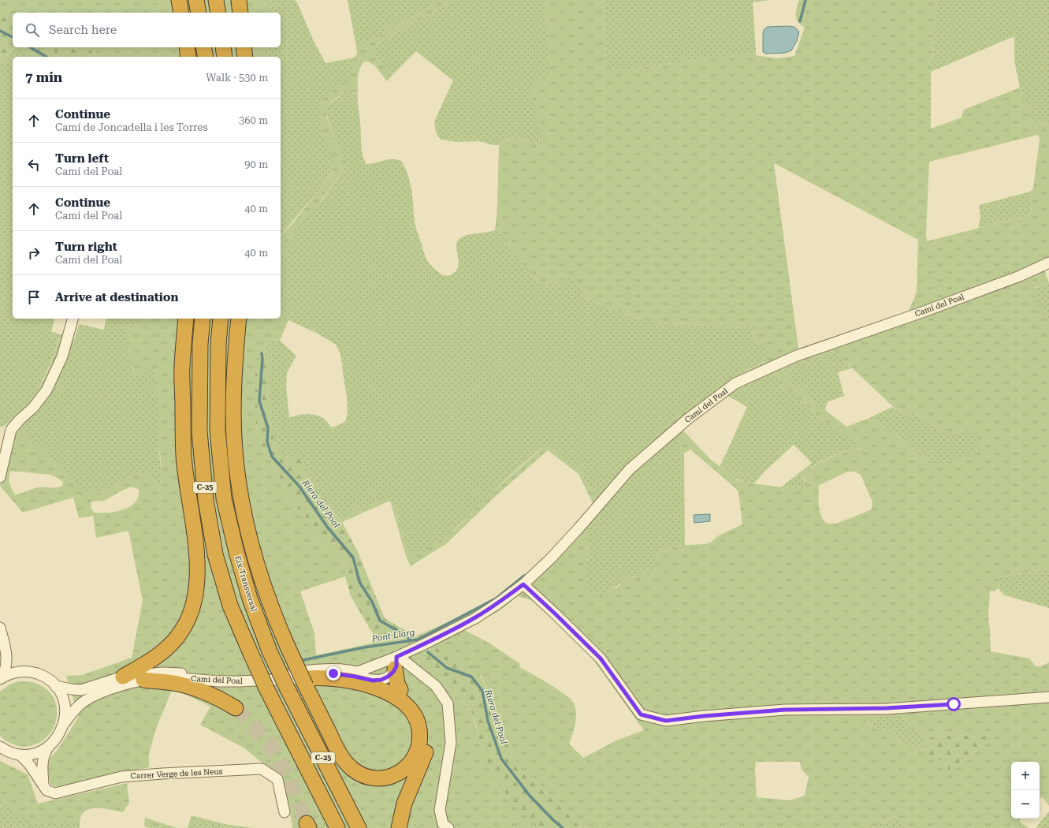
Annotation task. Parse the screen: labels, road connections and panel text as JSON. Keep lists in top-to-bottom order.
{
  "streets": {
    "highway": ["C-25", "Eix Transversal"],
    "street": ["Camí del Poal", "Carrer Verge de les Neus"]
  },
  "water": ["Riera del Poal", "Pont Llarg"],
  "page": {
    "search": "Search here",
    "heading": ["7 min", "Walk · 530 m"],
    "list": [
      ["Continue", "Camí de Joncadella i les Torres", "360 m"],
      ["Turn left", "Camí del Poal", "90 m"],
      ["Continue", "Camí del Poal", "40 m"],
      ["Turn right", "Camí del Poal", "40 m"],
      "Arrive at destination"
    ],
    "map_buttons": ["+", "−"]
  }
}
